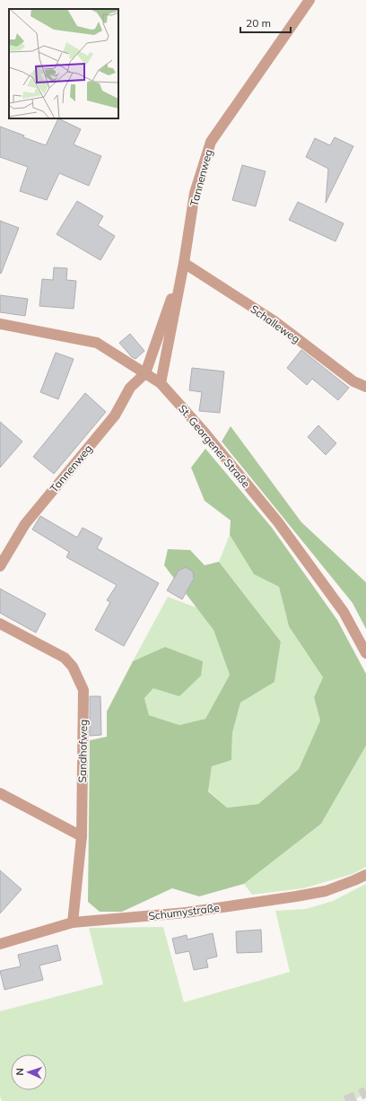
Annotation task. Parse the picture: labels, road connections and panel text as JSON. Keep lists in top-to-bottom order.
{
  "streets": {
    "street": [
      "Tannenweg",
      "Schalleweg",
      "St. Georgener Straße",
      "Sandhofweg",
      "Schumystraße"
    ]
  },
  "crossings": [
    ["Tannenweg", "Schalleweg"],
    ["Tannenweg", "St. Georgener Straße"],
    ["Sandhofweg", "Schumystraße"]
  ],
  "scale_bar": "20 m",
  "north": "left"
}
